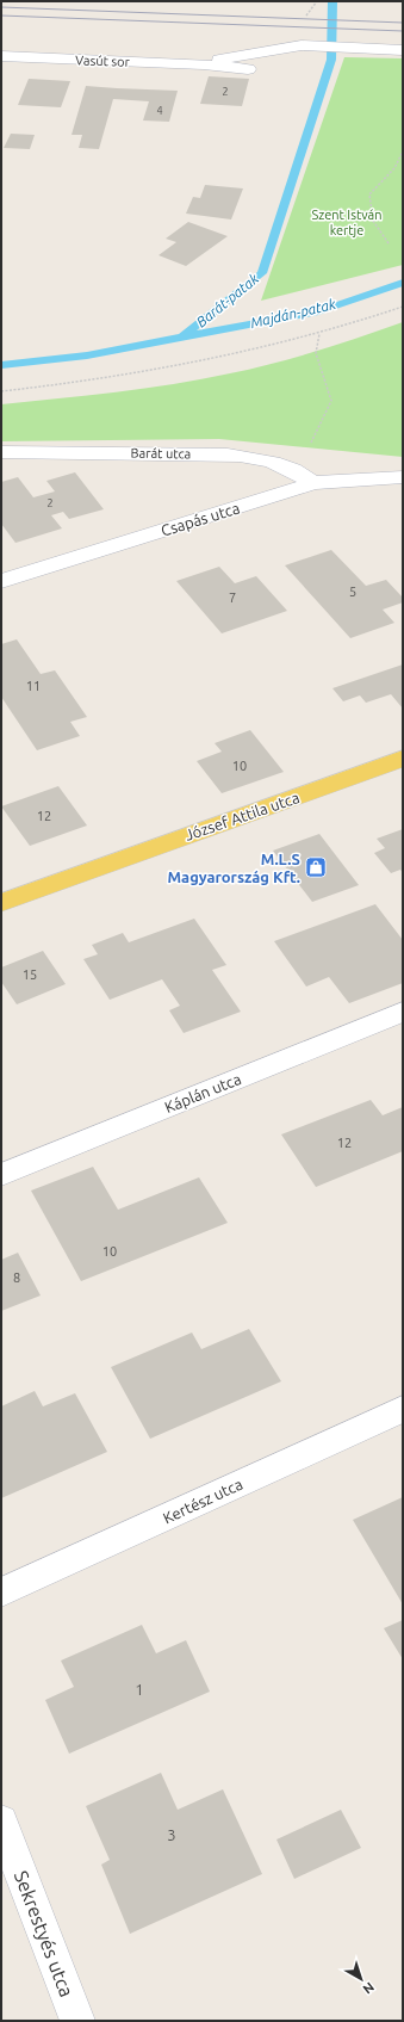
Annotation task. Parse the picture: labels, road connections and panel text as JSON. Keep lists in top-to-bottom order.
{
  "streets": {
    "main road": ["József Attila utca"],
    "street": [
      "Vasút sor",
      "Barát utca",
      "Csapás utca",
      "Káplán utca",
      "Kertész utca",
      "Sekrestyés utca"
    ]
  },
  "crossings": [
    ["Barát utca", "Csapás utca"]
  ],
  "water": ["Barát-patak", "Majdán-patak"],
  "parks": ["Szent István kertje"],
  "places": {
    "shop": ["M.L.S Magyarország Kft."]
  },
  "house_numbers": [
    "2",
    "4",
    "2",
    "5",
    "7",
    "11",
    "10",
    "12",
    "15",
    "12",
    "10",
    "8",
    "1",
    "3"
  ],
  "north": "bottom right"
}
